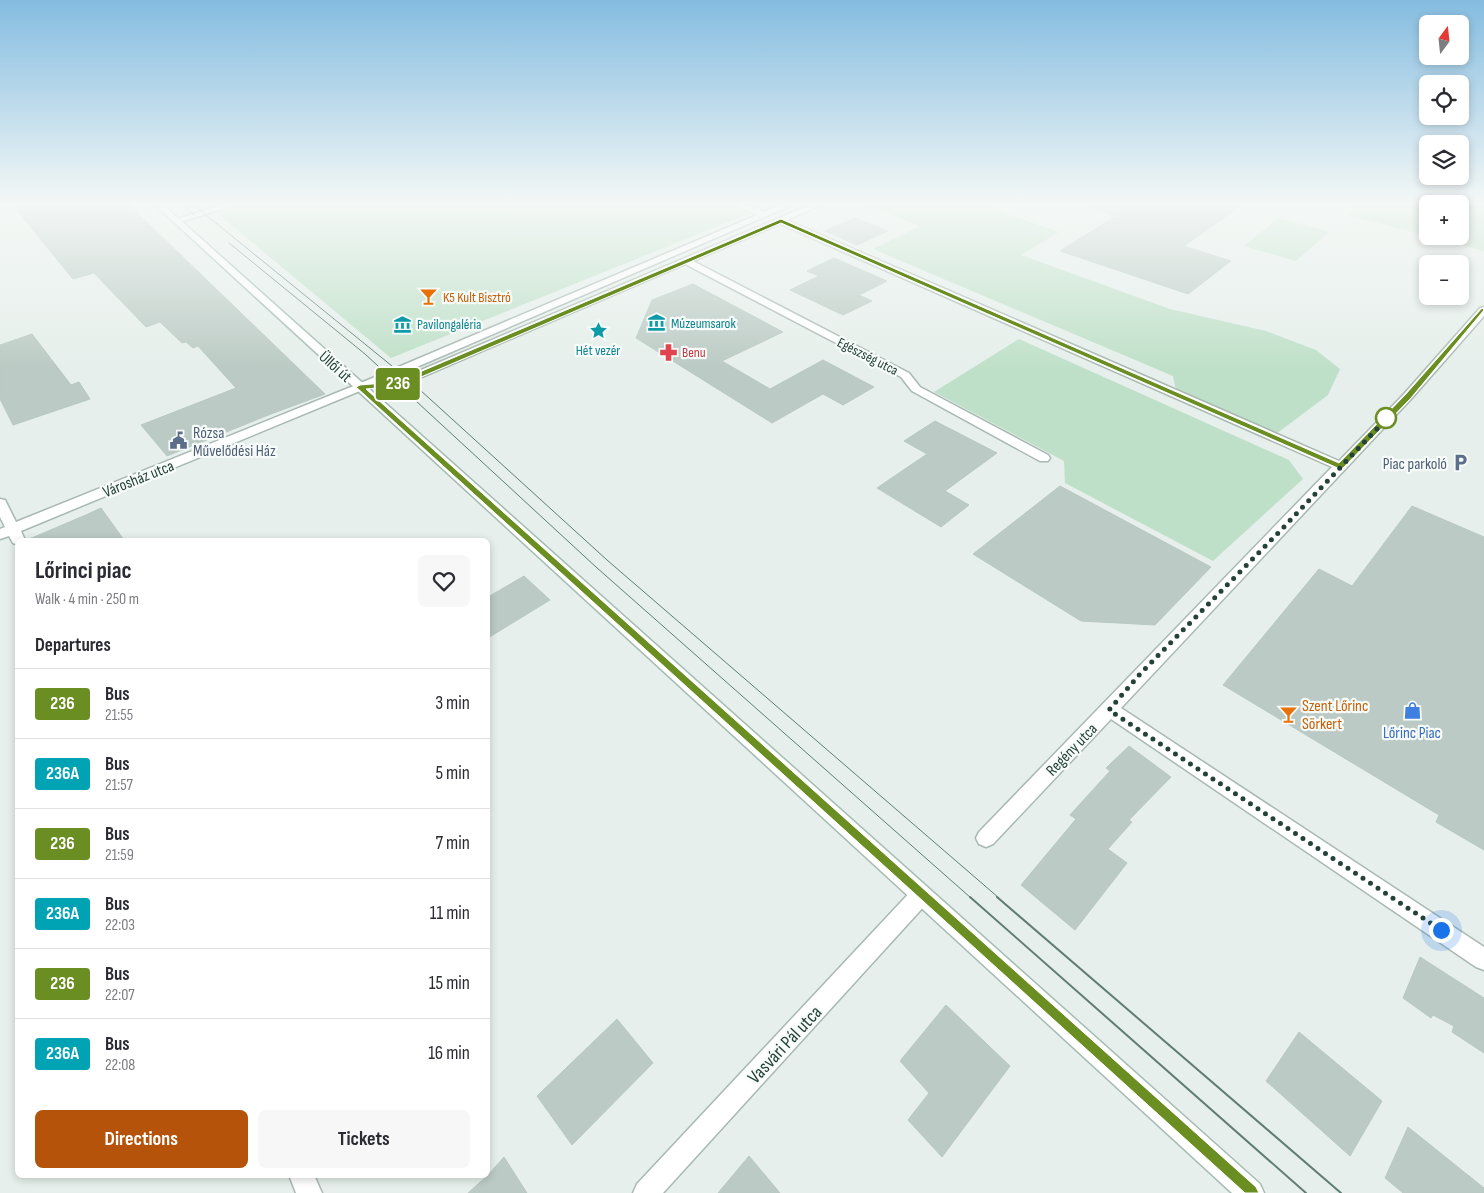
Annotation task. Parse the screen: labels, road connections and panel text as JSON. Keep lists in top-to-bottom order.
{
  "streets": {
    "street": [
      "Egészség utca",
      "Üllői út",
      "Városház utca",
      "Regény utca",
      "Vasvári Pál utca"
    ]
  },
  "crossings": [
    ["Üllői út", "Városház utca"],
    ["Üllői út", "Vasvári Pál utca"]
  ],
  "places": {
    "bar": ["K5 Kult Bisztró", "Szent Lőrinc Sörkert"],
    "museum": ["Múzeumsarok", "Pavilongaléria"],
    "place": ["Hét vezér"],
    "pharmacy": ["Benu"],
    "public building": ["Rózsa Művelődési Ház"],
    "parking": ["Piac parkoló"],
    "shop": ["Lőrinc Piac"]
  },
  "lines": ["bus line 236"],
  "north": "top",
  "page": {
    "on_map": "236",
    "map_buttons": ["+", "−"],
    "heading": [
      ["Lőrinci piac", "Walk · 4 min · 250 m"],
      "Departures"
    ],
    "list": [
      {
        "mark": "236",
        "name": "Bus",
        "note": "21:55",
        "value": "3 min"
      },
      {
        "mark": "236A",
        "name": "Bus",
        "note": "21:57",
        "value": "5 min"
      },
      {
        "mark": "236",
        "name": "Bus",
        "note": "21:59",
        "value": "7 min"
      },
      {
        "mark": "236A",
        "name": "Bus",
        "note": "22:03",
        "value": "11 min"
      },
      {
        "mark": "236",
        "name": "Bus",
        "note": "22:07",
        "value": "15 min"
      },
      {
        "mark": "236A",
        "name": "Bus",
        "note": "22:08",
        "value": "16 min"
      }
    ],
    "buttons": ["Directions", "Tickets"]
  }
}
